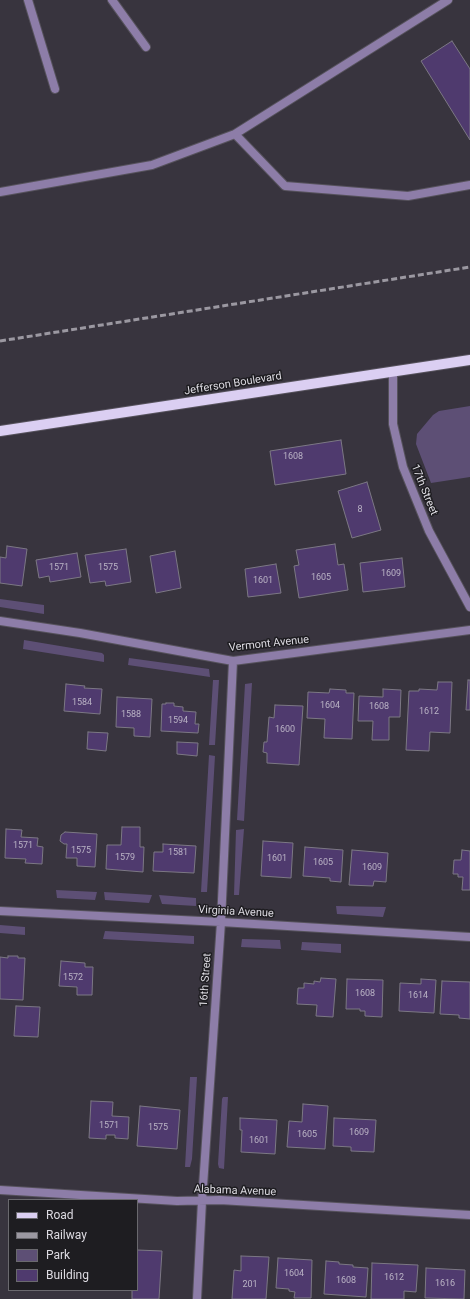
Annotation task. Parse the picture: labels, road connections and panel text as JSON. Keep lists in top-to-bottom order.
{
  "streets": {
    "main road": ["Jefferson Boulevard"],
    "street": [
      "17th Street",
      "Vermont Avenue",
      "Virginia Avenue",
      "16th Street",
      "Alabama Avenue"
    ]
  },
  "crossings": [
    ["Jefferson Boulevard", "17th Street"],
    ["Vermont Avenue", "16th Street"],
    ["Virginia Avenue", "16th Street"],
    ["16th Street", "Alabama Avenue"]
  ],
  "house_numbers": [
    "1608",
    "8",
    "1571",
    "1575",
    "1609",
    "1605",
    "1601",
    "1584",
    "1604",
    "1608",
    "1612",
    "1588",
    "1594",
    "1600",
    "1571",
    "1575",
    "1581",
    "1579",
    "1601",
    "1605",
    "1609",
    "1572",
    "1608",
    "1614",
    "1571",
    "1575",
    "1609",
    "1605",
    "1601",
    "1604",
    "1612",
    "1608",
    "1616",
    "201"
  ],
  "legend": [
    "Road",
    "Railway",
    "Park",
    "Building"
  ]
}
